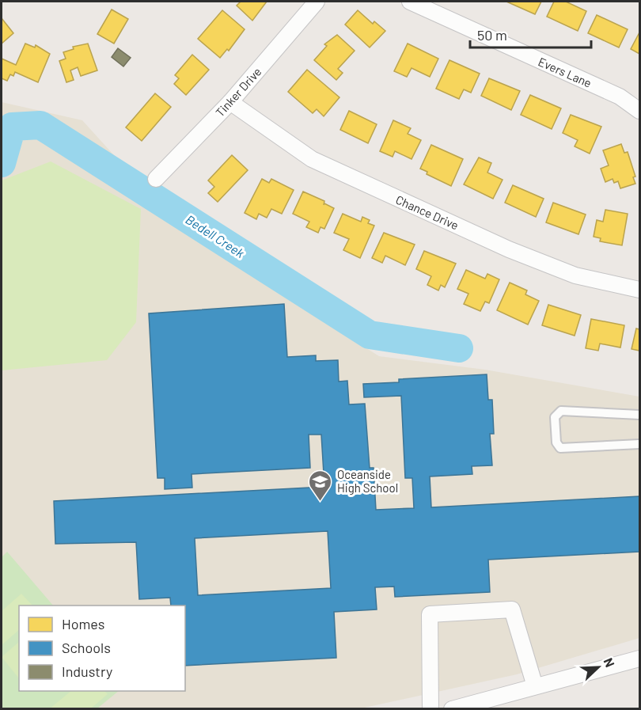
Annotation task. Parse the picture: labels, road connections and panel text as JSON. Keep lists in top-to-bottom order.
{
  "streets": {
    "street": ["Evers Lane", "Tinker Drive", "Chance Drive"]
  },
  "crossings": [
    ["Tinker Drive", "Chance Drive"]
  ],
  "water": ["Bedell Creek"],
  "places": {
    "school or university": ["Oceanside High School"]
  },
  "legend": ["Homes", "Schools", "Industry"],
  "scale_bar": "50 m",
  "north": "top right"
}
